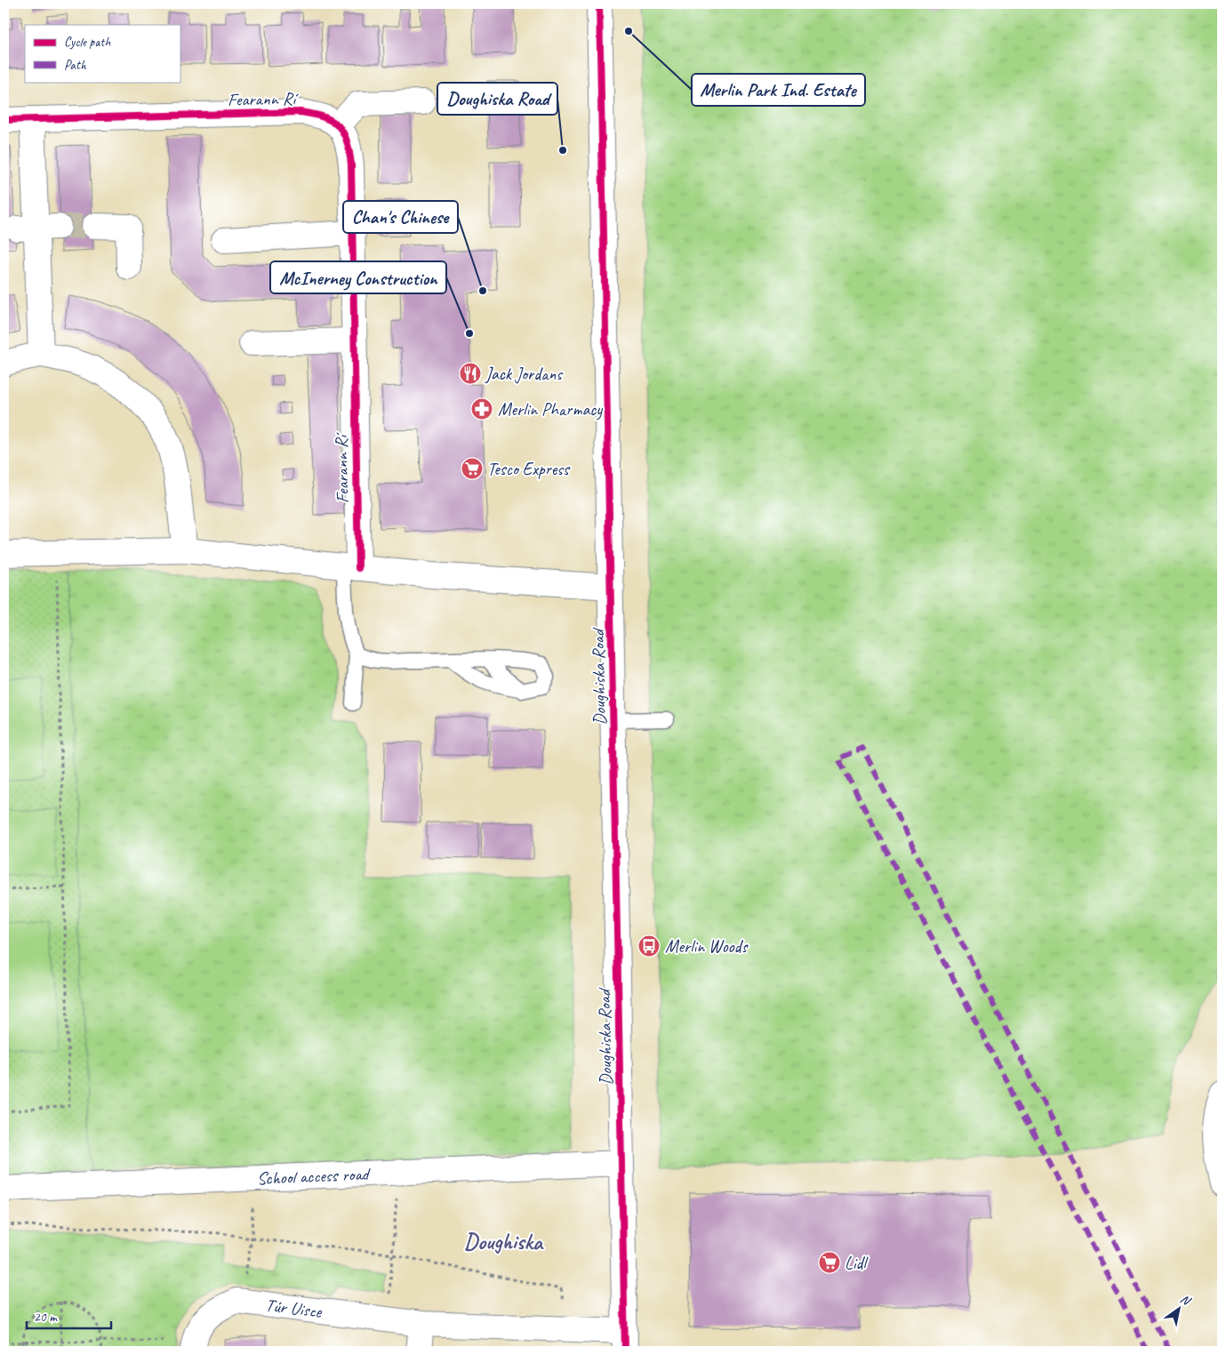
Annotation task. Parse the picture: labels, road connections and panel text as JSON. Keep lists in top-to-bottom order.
{
  "streets": {
    "main road": [
      "Fearann Rí",
      "Doughiska Road",
      "School access road",
      "Túr Uisce"
    ]
  },
  "crossings": [
    ["Doughiska Road", "School access road"],
    ["Doughiska Road", "Túr Uisce"]
  ],
  "districts": ["Doughiska"],
  "places": {
    "other": [
      "Merlin Park Ind. Estate",
      "Doughiska Road",
      "Chan's Chinese",
      "McInerney Construction"
    ],
    "restaurant": ["Jack Jordans"],
    "pharmacy": ["Merlin Pharmacy"],
    "supermarket": ["Tesco Express", "Lidl"],
    "bus stop": ["Merlin Woods"]
  },
  "legend": ["Cycle path", "Path"],
  "scale_bar": "20 m",
  "north": "top right"
}
